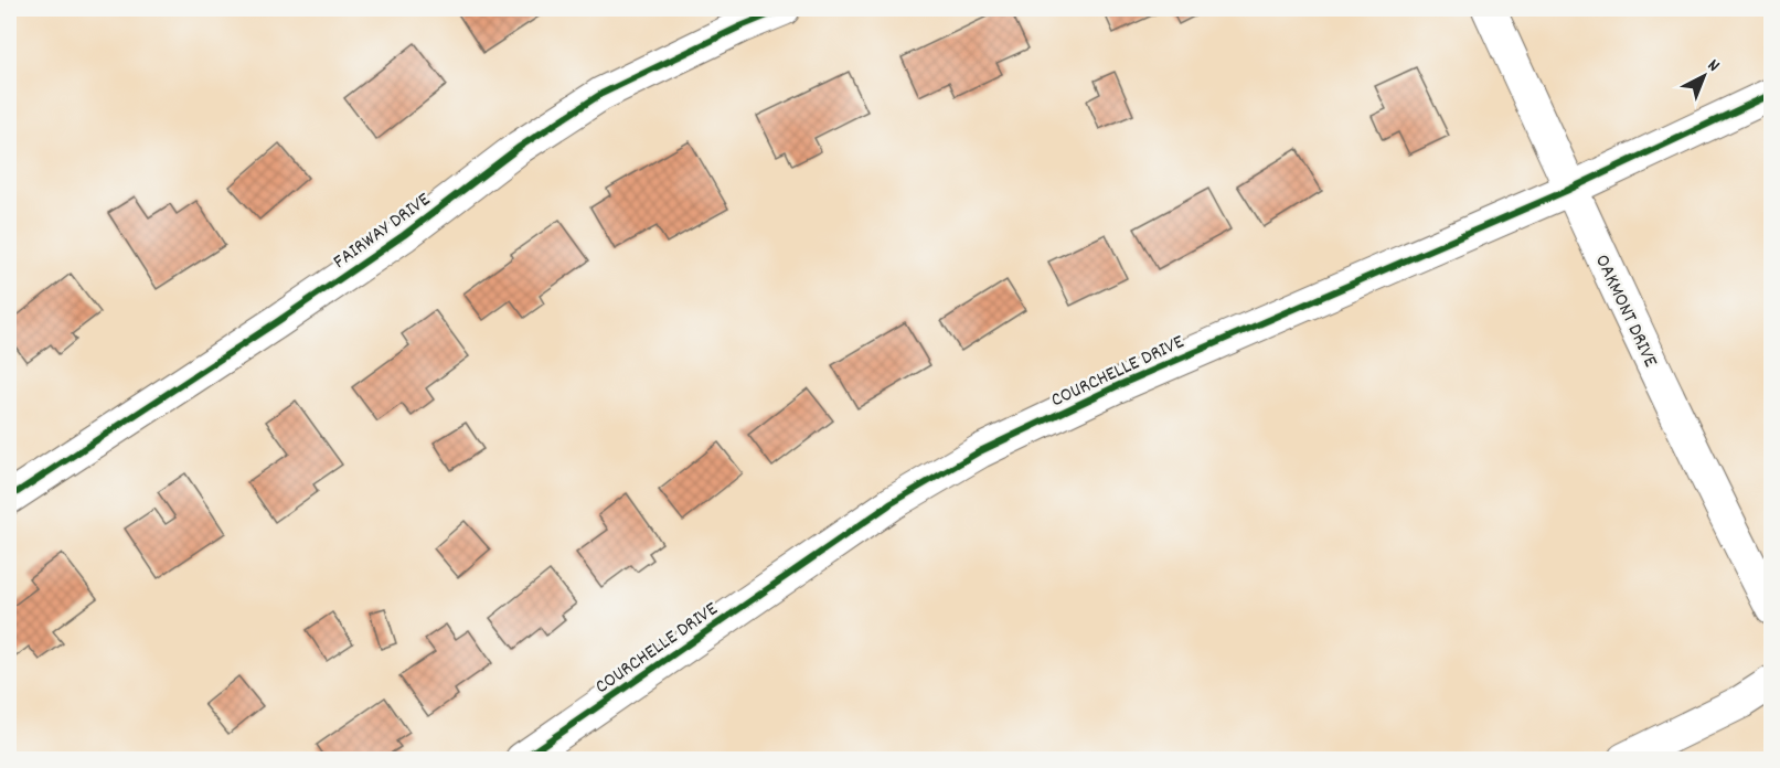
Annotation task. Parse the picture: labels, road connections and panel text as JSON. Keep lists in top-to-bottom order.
{
  "streets": {
    "street": ["FAIRWAY DRIVE", "OAKMONT DRIVE", "COURCHELLE DRIVE"]
  },
  "crossings": [
    ["OAKMONT DRIVE", "COURCHELLE DRIVE"]
  ],
  "north": "top right"
}
